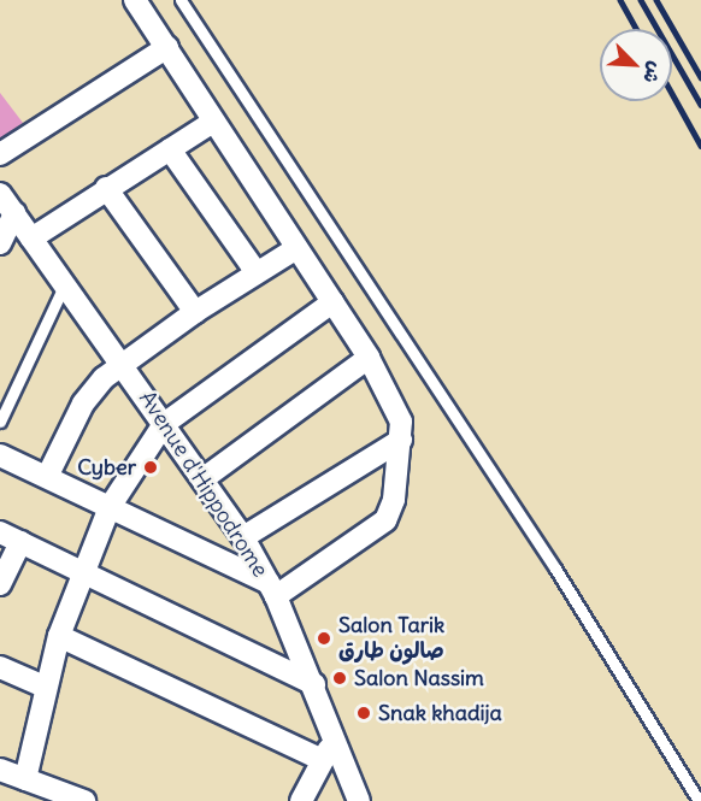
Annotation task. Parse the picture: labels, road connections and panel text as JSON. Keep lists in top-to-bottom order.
{
  "streets": {
    "street": ["Avenue d'Hippodrome"]
  },
  "places": [
    "Cyber",
    "Salon Tarik صالون طارق",
    "Salon Nassim",
    "Snak khadija"
  ],
  "north": "bottom right"
}
